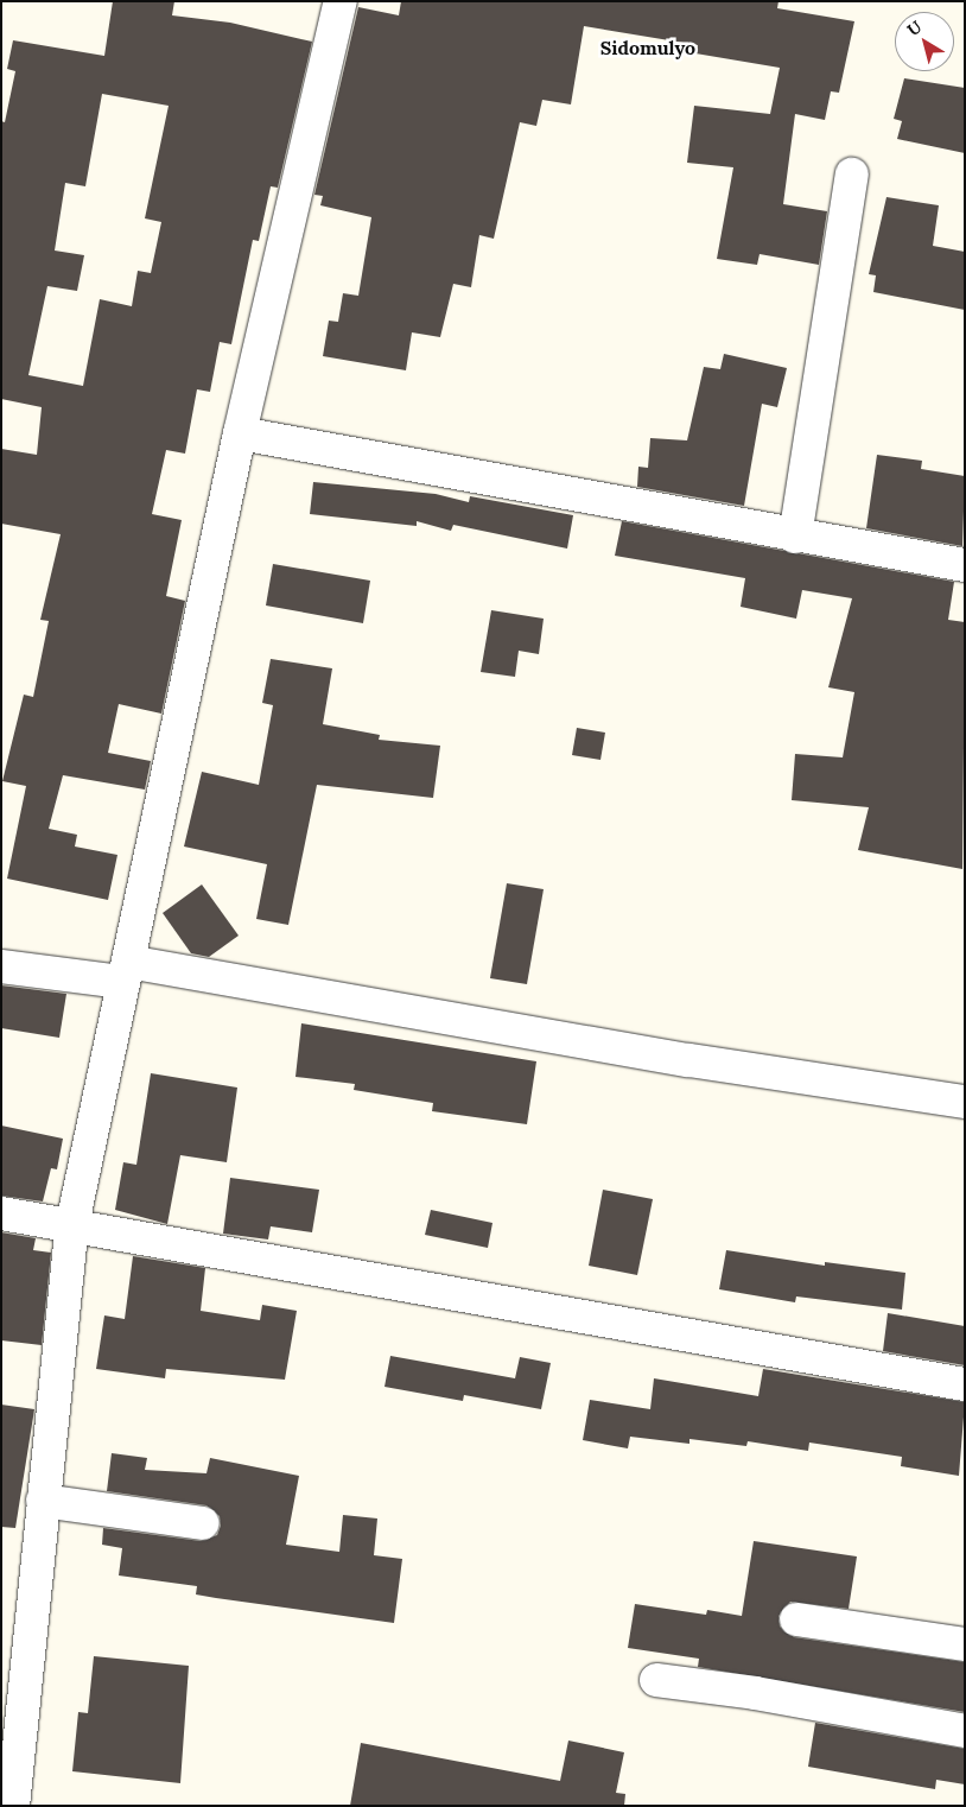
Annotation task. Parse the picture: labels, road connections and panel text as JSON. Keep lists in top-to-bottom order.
{
  "districts": ["Sidomulyo"],
  "north": "top left"
}
